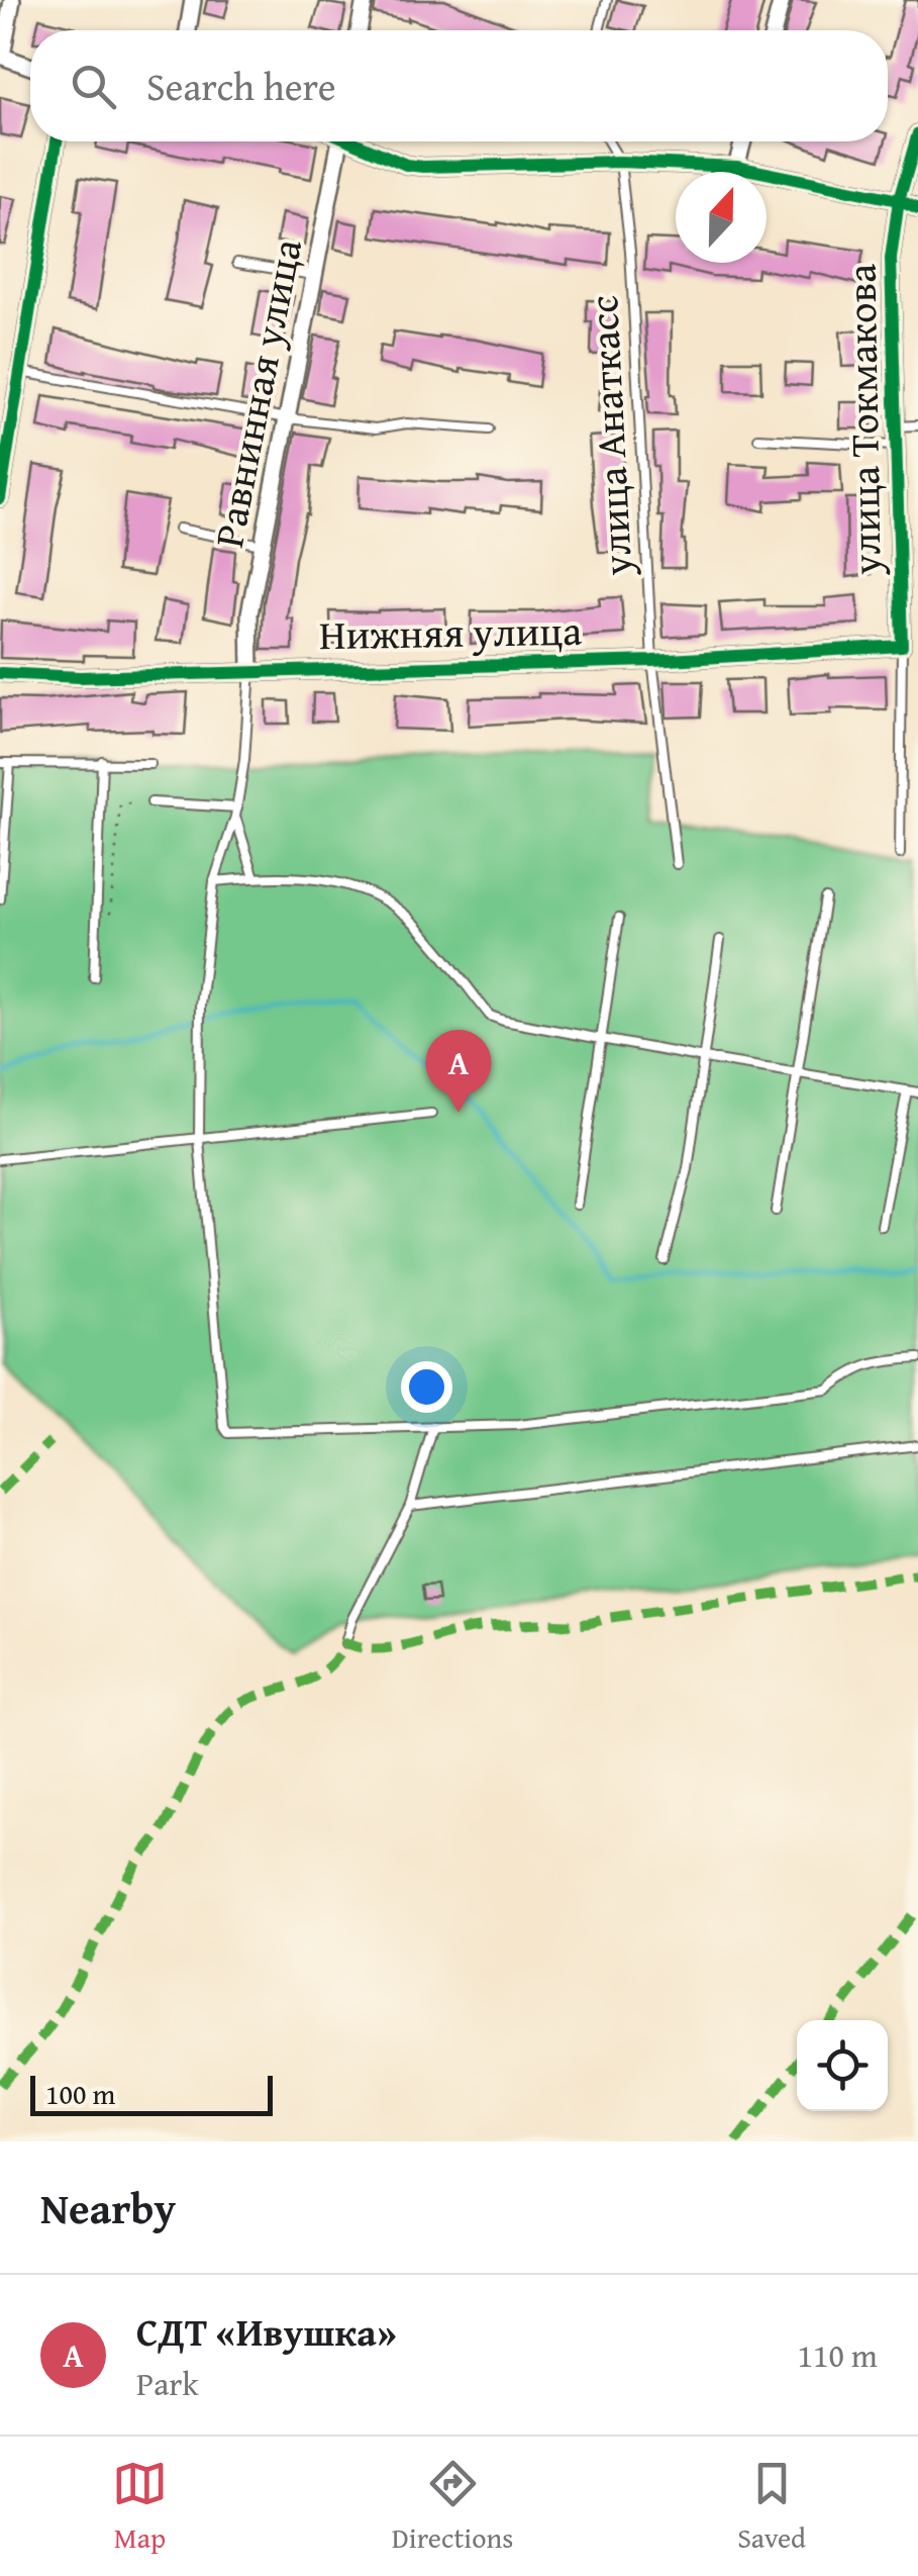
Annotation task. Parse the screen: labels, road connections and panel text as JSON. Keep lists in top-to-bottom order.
{
  "streets": {
    "street": ["Равнинная улица", "улица Токмакова", "Нижняя улица"],
    "lane": ["улица Анаткасс"]
  },
  "crossings": [
    ["Равнинная улица", "Нижняя улица"],
    ["улица Токмакова", "Нижняя улица"],
    ["улица Анаткасс", "Нижняя улица"]
  ],
  "scale_bar": "100 m",
  "north": "top",
  "page": {
    "search": "Search here",
    "pins": "A",
    "scale": "100 m",
    "heading": "Nearby",
    "list": [
      {
        "mark": "A",
        "name": "СДТ «Ивушка»",
        "note": "Park",
        "value": "110 m"
      }
    ],
    "nav": ["Map", "Directions", "Saved"]
  }
}
